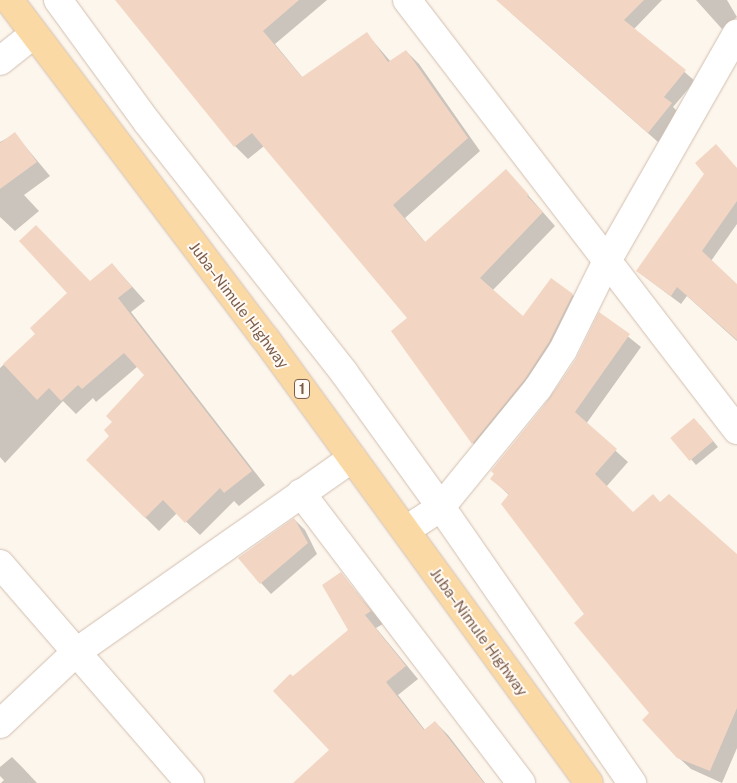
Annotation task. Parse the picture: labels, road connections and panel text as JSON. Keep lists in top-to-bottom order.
{
  "streets": {
    "main road": ["Juba–Nimule Highway", "1"]
  }
}
